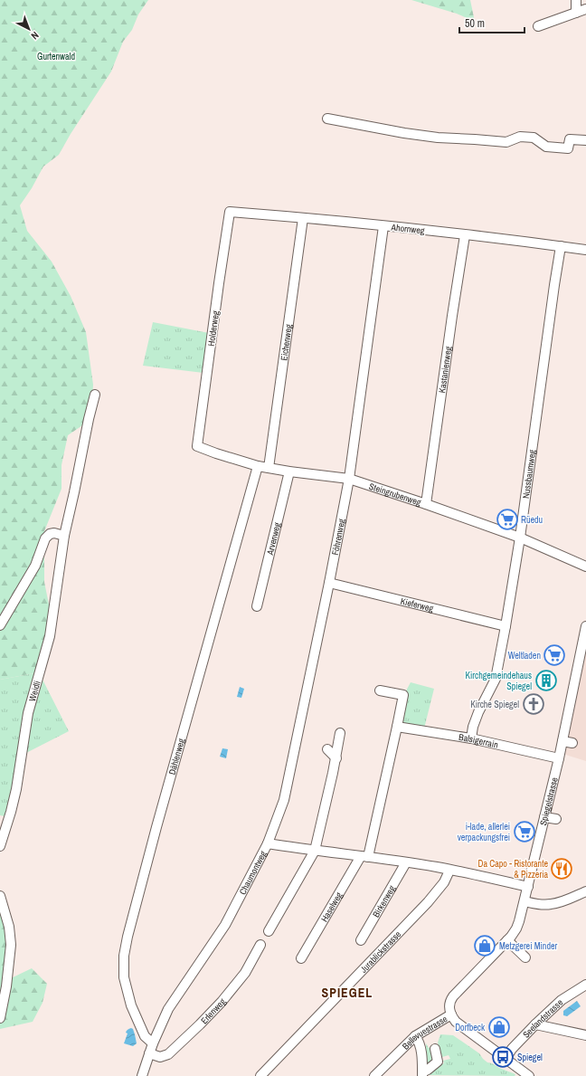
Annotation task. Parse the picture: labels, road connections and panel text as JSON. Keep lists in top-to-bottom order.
{
  "streets": {
    "street": [
      "Ahornweg",
      "Holderweg",
      "Eichenweg",
      "Kastanienweg",
      "Nussbaumweg",
      "Steingrubenweg",
      "Föhrenweg",
      "Arvenweg",
      "Kieferweg",
      "Weidli",
      "Balsigerrain",
      "Dählenweg",
      "Spiegelstrasse",
      "Chaumontweg",
      "Birkenweg",
      "Haselweg",
      "Jurablickstrasse",
      "Erlenweg",
      "Seelandstrasse",
      "Bellevuestrasse"
    ]
  },
  "crossings": [
    ["Ahornweg", "Holderweg"],
    ["Ahornweg", "Eichenweg"],
    ["Ahornweg", "Kastanienweg"],
    ["Ahornweg", "Nussbaumweg"],
    ["Ahornweg", "Föhrenweg"],
    ["Holderweg", "Steingrubenweg"],
    ["Eichenweg", "Steingrubenweg"],
    ["Kastanienweg", "Steingrubenweg"],
    ["Nussbaumweg", "Steingrubenweg"],
    ["Nussbaumweg", "Kieferweg"],
    ["Nussbaumweg", "Balsigerrain"],
    ["Steingrubenweg", "Föhrenweg"],
    ["Steingrubenweg", "Arvenweg"],
    ["Steingrubenweg", "Dählenweg"],
    ["Föhrenweg", "Kieferweg"],
    ["Föhrenweg", "Chaumontweg"],
    ["Balsigerrain", "Spiegelstrasse"],
    ["Dählenweg", "Chaumontweg"],
    ["Spiegelstrasse", "Chaumontweg"],
    ["Spiegelstrasse", "Bellevuestrasse"],
    ["Chaumontweg", "Birkenweg"],
    ["Chaumontweg", "Haselweg"],
    ["Chaumontweg", "Jurablickstrasse"],
    ["Chaumontweg", "Erlenweg"],
    ["Seelandstrasse", "Bellevuestrasse"]
  ],
  "districts": ["SPIEGEL"],
  "parks": ["Gurtenwald"],
  "places": {
    "supermarket": ["Rüedu", "Weltladen", "i-lade, allerlei verpackungsfrei"],
    "building": ["Kirchgemeindehaus Spiegel"],
    "church": ["Kirche Spiegel"],
    "restaurant": ["Da Capo - Ristorante & Pizzeria"],
    "shop": ["Metzgerei Minder", "Dorfbeck"],
    "bus stop": ["Spiegel"]
  },
  "scale_bar": "50 m",
  "north": "bottom right"
}
